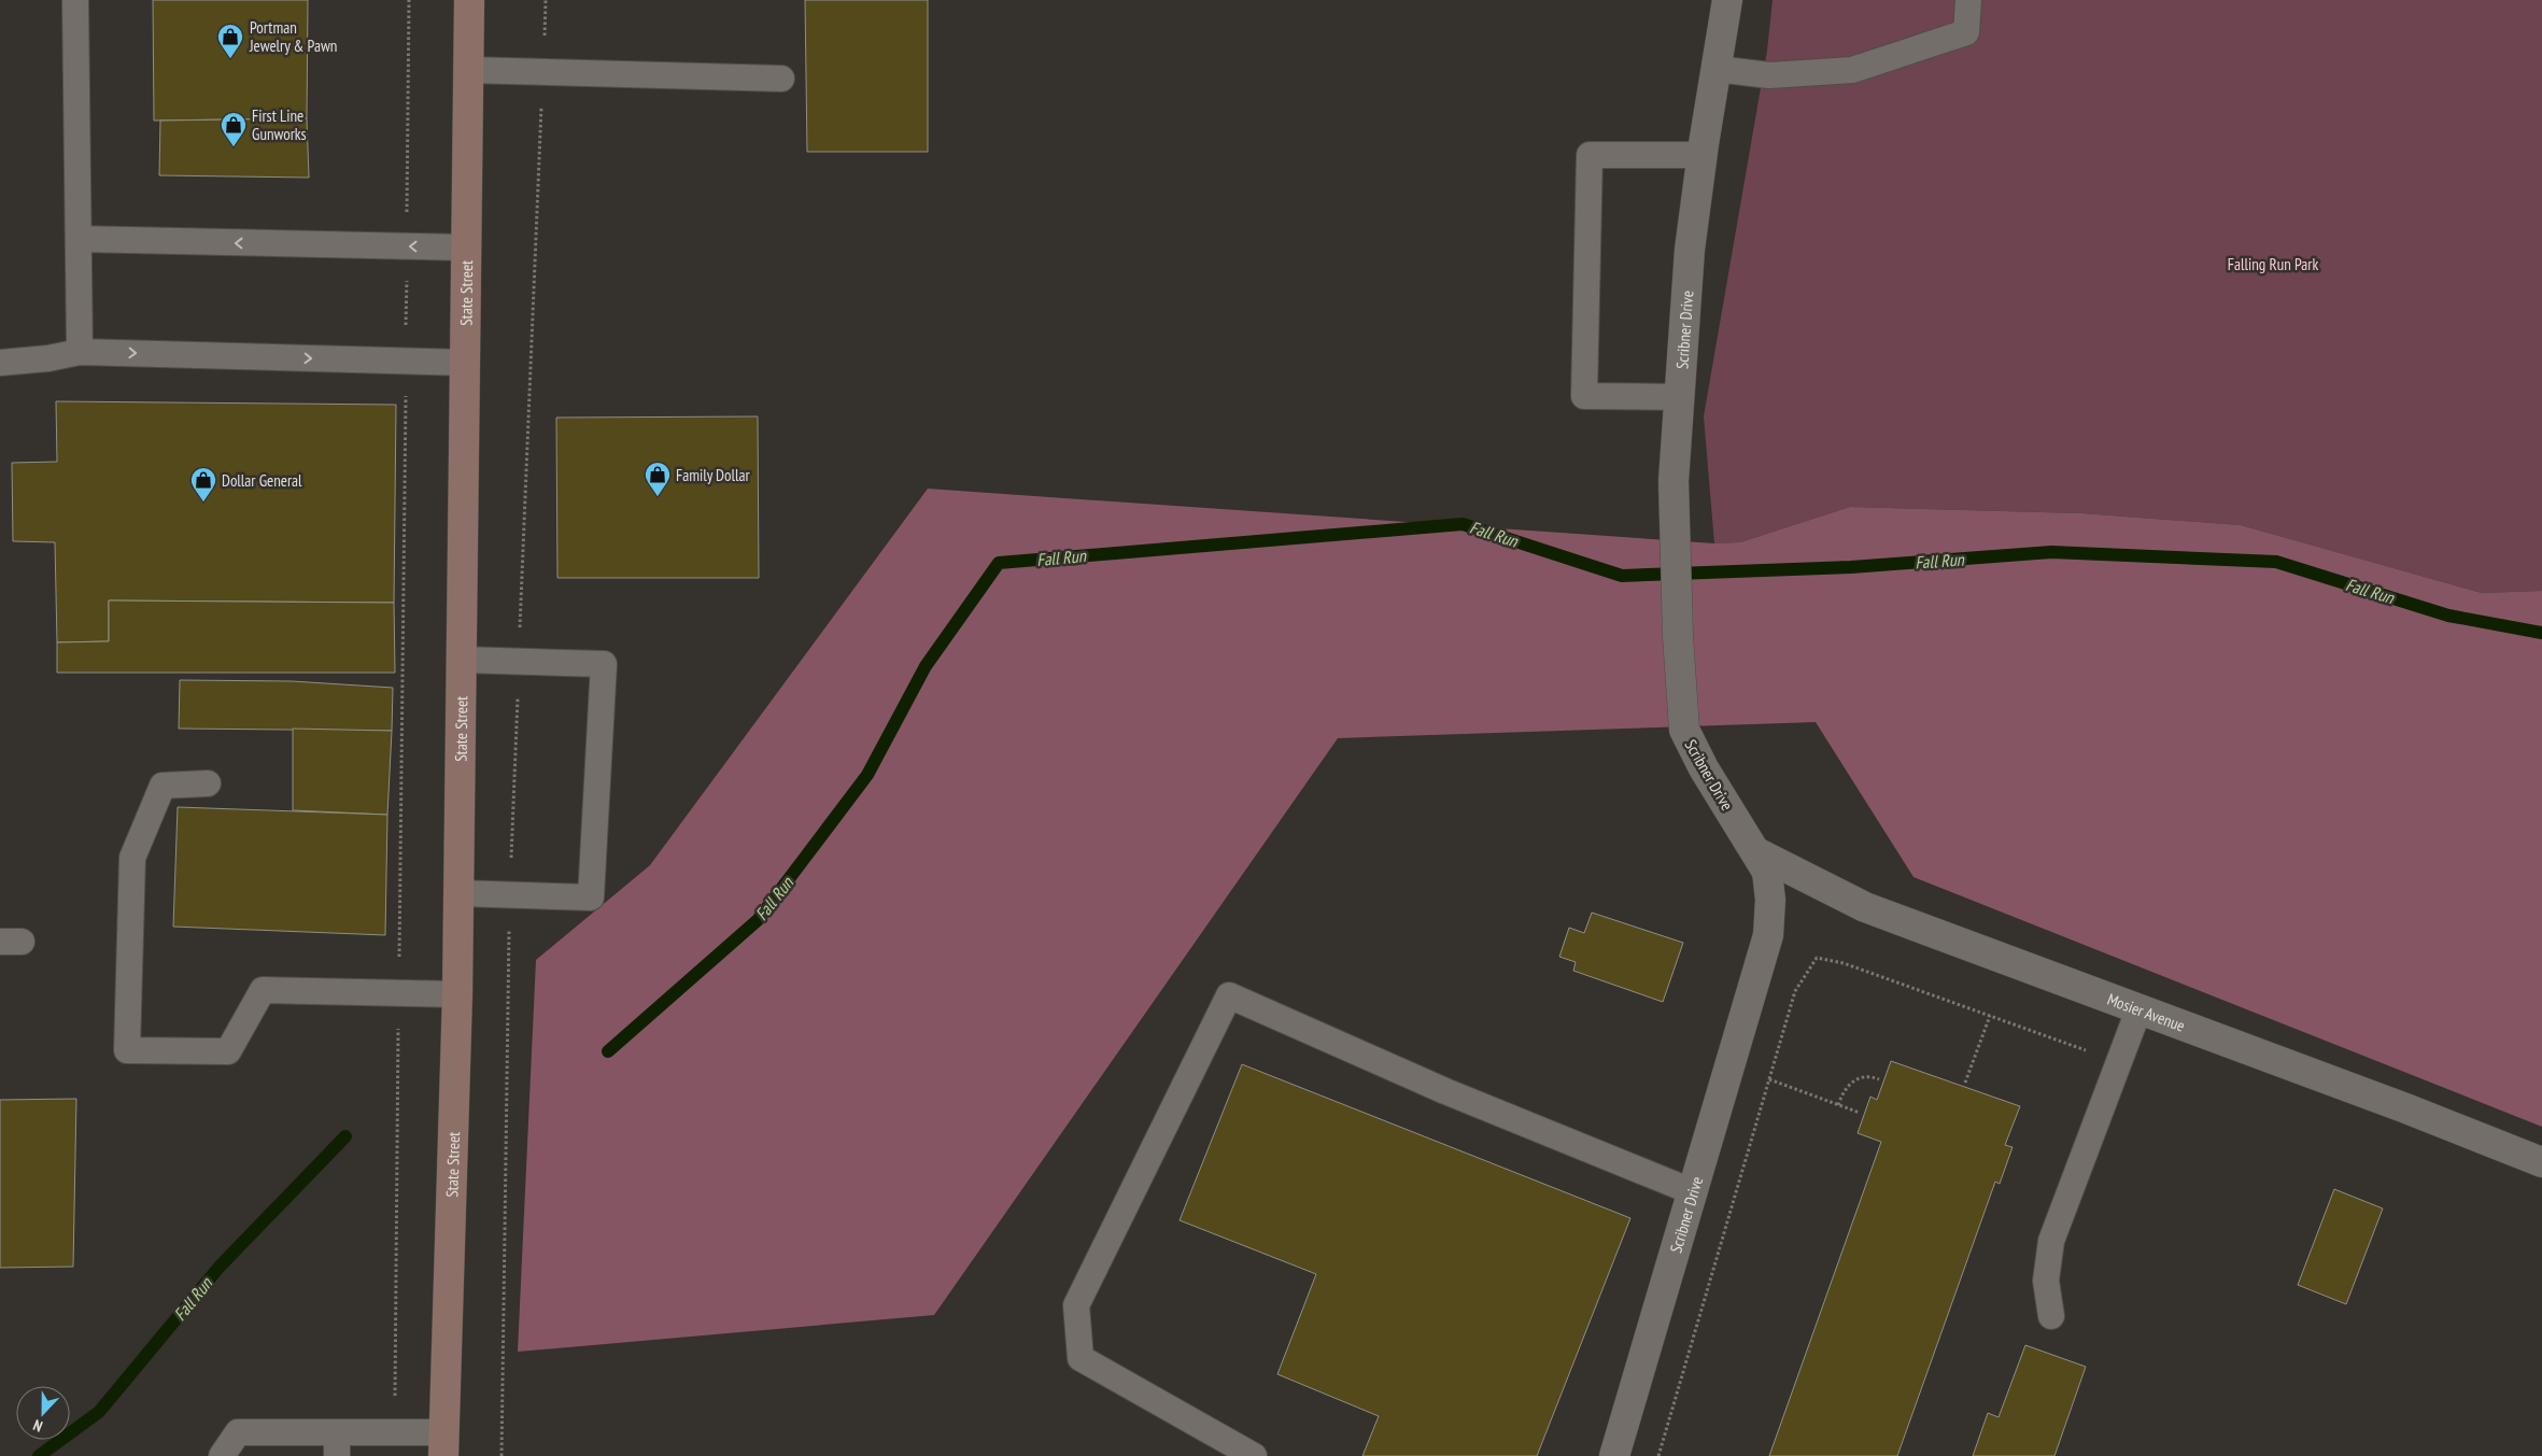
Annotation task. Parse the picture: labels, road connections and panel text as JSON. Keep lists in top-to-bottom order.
{
  "streets": {
    "main road": ["State Street"],
    "street": ["Scribner Drive", "Mosier Avenue"]
  },
  "crossings": [
    ["Scribner Drive", "Mosier Avenue"]
  ],
  "water": ["Fall Run"],
  "parks": ["Falling Run Park"],
  "places": {
    "shop": [
      "Portman Jewelry & Pawn",
      "First Line Gunworks",
      "Family Dollar",
      "Dollar General"
    ]
  },
  "north": "bottom"
}
